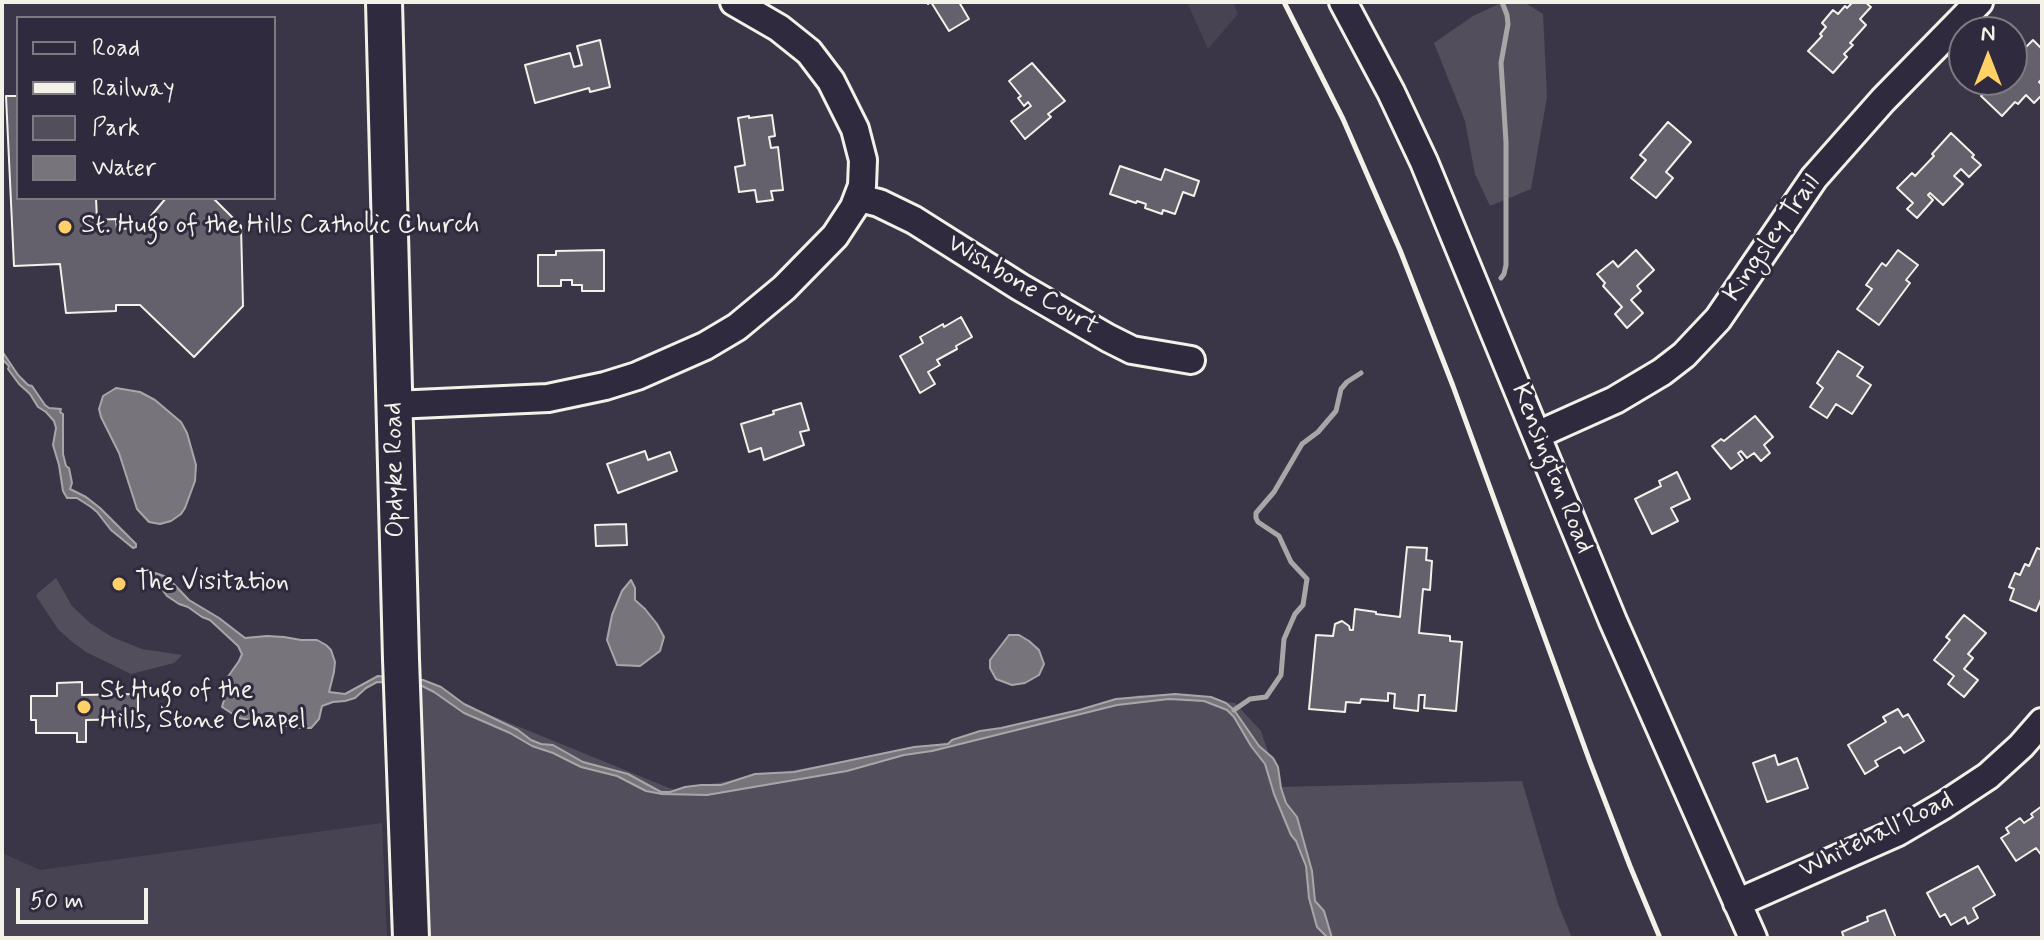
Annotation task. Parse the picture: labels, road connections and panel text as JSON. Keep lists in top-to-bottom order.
{
  "streets": {
    "main road": ["Opdyke Road"],
    "street": [
      "Kingsley Trail",
      "Wishbone Court",
      "Kensington Road",
      "Whitehall Road"
    ]
  },
  "crossings": [
    ["Kingsley Trail", "Kensington Road"],
    ["Kensington Road", "Whitehall Road"]
  ],
  "places": ["St. Hugo of the Hills Catholic Church", "The Visitation", "St Hugo of the Hills, Stone Chapel"],
  "legend": [
    "Road",
    "Railway",
    "Park",
    "Water"
  ],
  "scale_bar": "50 m",
  "north": "top"
}
